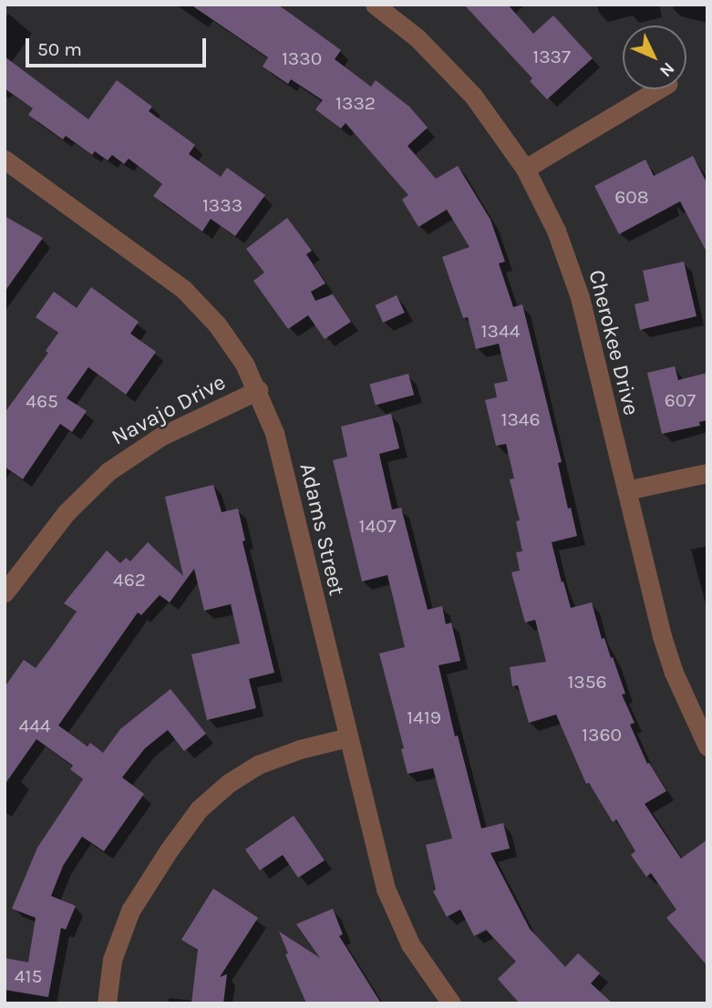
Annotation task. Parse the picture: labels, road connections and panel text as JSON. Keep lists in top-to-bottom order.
{
  "streets": {
    "street": ["Cherokee Drive", "Navajo Drive", "Adams Street"]
  },
  "crossings": [
    ["Navajo Drive", "Adams Street"]
  ],
  "house_numbers": [
    "1337",
    "1330",
    "1332",
    "608",
    "1333",
    "1344",
    "607",
    "465",
    "1346",
    "1407",
    "462",
    "1356",
    "1419",
    "444",
    "1360",
    "415"
  ],
  "scale_bar": "50 m",
  "north": "bottom right"
}
